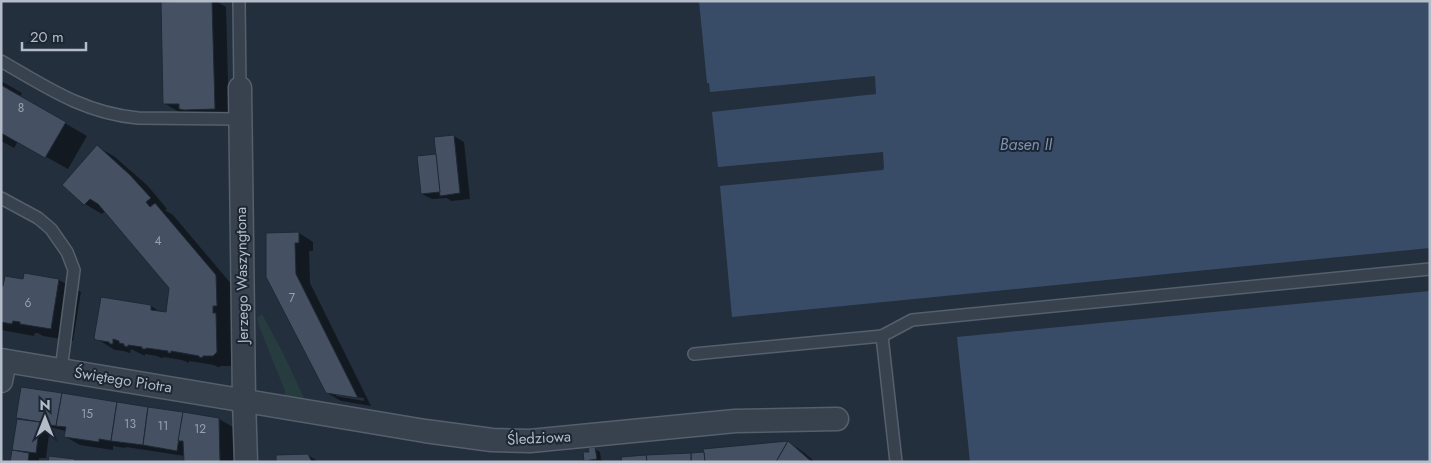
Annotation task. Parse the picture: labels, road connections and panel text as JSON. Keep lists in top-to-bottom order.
{
  "streets": {
    "street": ["Jerzego Waszyngtona", "Świętego Piotra", "Śledziowa"]
  },
  "crossings": [
    ["Jerzego Waszyngtona", "Świętego Piotra"],
    ["Jerzego Waszyngtona", "Śledziowa"],
    ["Świętego Piotra", "Śledziowa"]
  ],
  "water": ["Basen II"],
  "house_numbers": [
    "8",
    "4",
    "7",
    "6",
    "15",
    "13",
    "11",
    "12"
  ],
  "scale_bar": "20 m",
  "north": "top"
}
